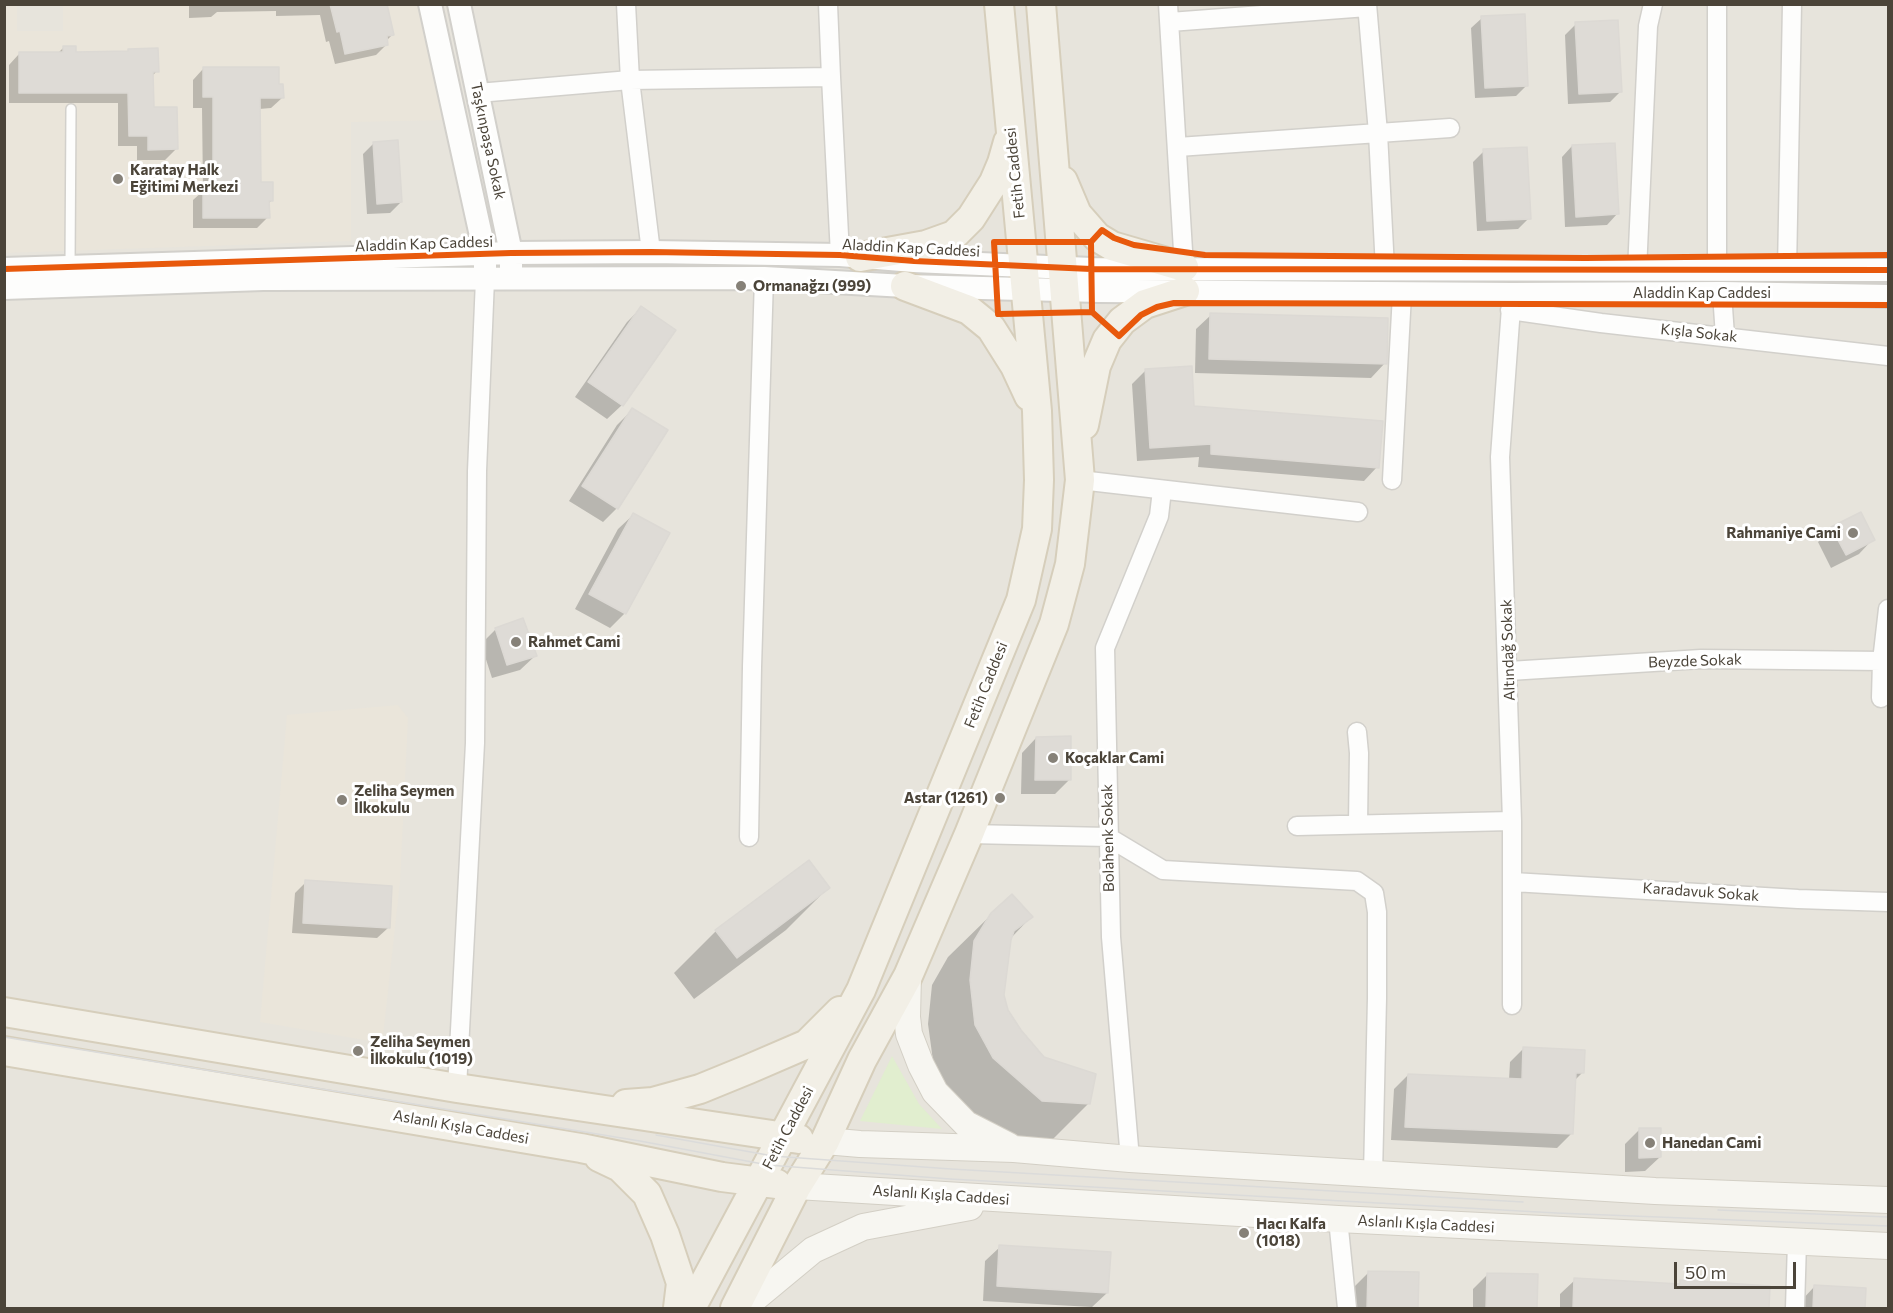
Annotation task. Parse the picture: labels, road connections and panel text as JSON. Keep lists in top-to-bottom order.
{
  "streets": {
    "main road": ["Fetih Caddesi", "Aslanlı Kışla Caddesi"],
    "street": [
      "Taşkınpaşa Sokak",
      "Aladdin Kap Caddesi",
      "Kışla Sokak",
      "Altındağ Sokak",
      "Beyzde Sokak",
      "Bolahenk Sokak",
      "Karadavuk Sokak"
    ]
  },
  "crossings": [
    ["Taşkınpaşa Sokak", "Aladdin Kap Caddesi"],
    ["Fetih Caddesi", "Aladdin Kap Caddesi"],
    ["Fetih Caddesi", "Aslanlı Kışla Caddesi"],
    ["Aladdin Kap Caddesi", "Kışla Sokak"],
    ["Aladdin Kap Caddesi", "Altındağ Sokak"],
    ["Kışla Sokak", "Altındağ Sokak"],
    ["Altındağ Sokak", "Beyzde Sokak"],
    ["Altındağ Sokak", "Karadavuk Sokak"]
  ],
  "places": [
    "Karatay Halk Eğitimi Merkezi",
    "Ormanağzı (999)",
    "Rahmaniye Cami",
    "Rahmet Cami",
    "Koçaklar Cami",
    "Astar (1261)",
    "Zeliha Seymen İlkokulu",
    "Zeliha Seymen İlkokulu (1019)",
    "Hanedan Cami",
    "Hacı Kalfa (1018)"
  ],
  "scale_bar": "50 m"
}
